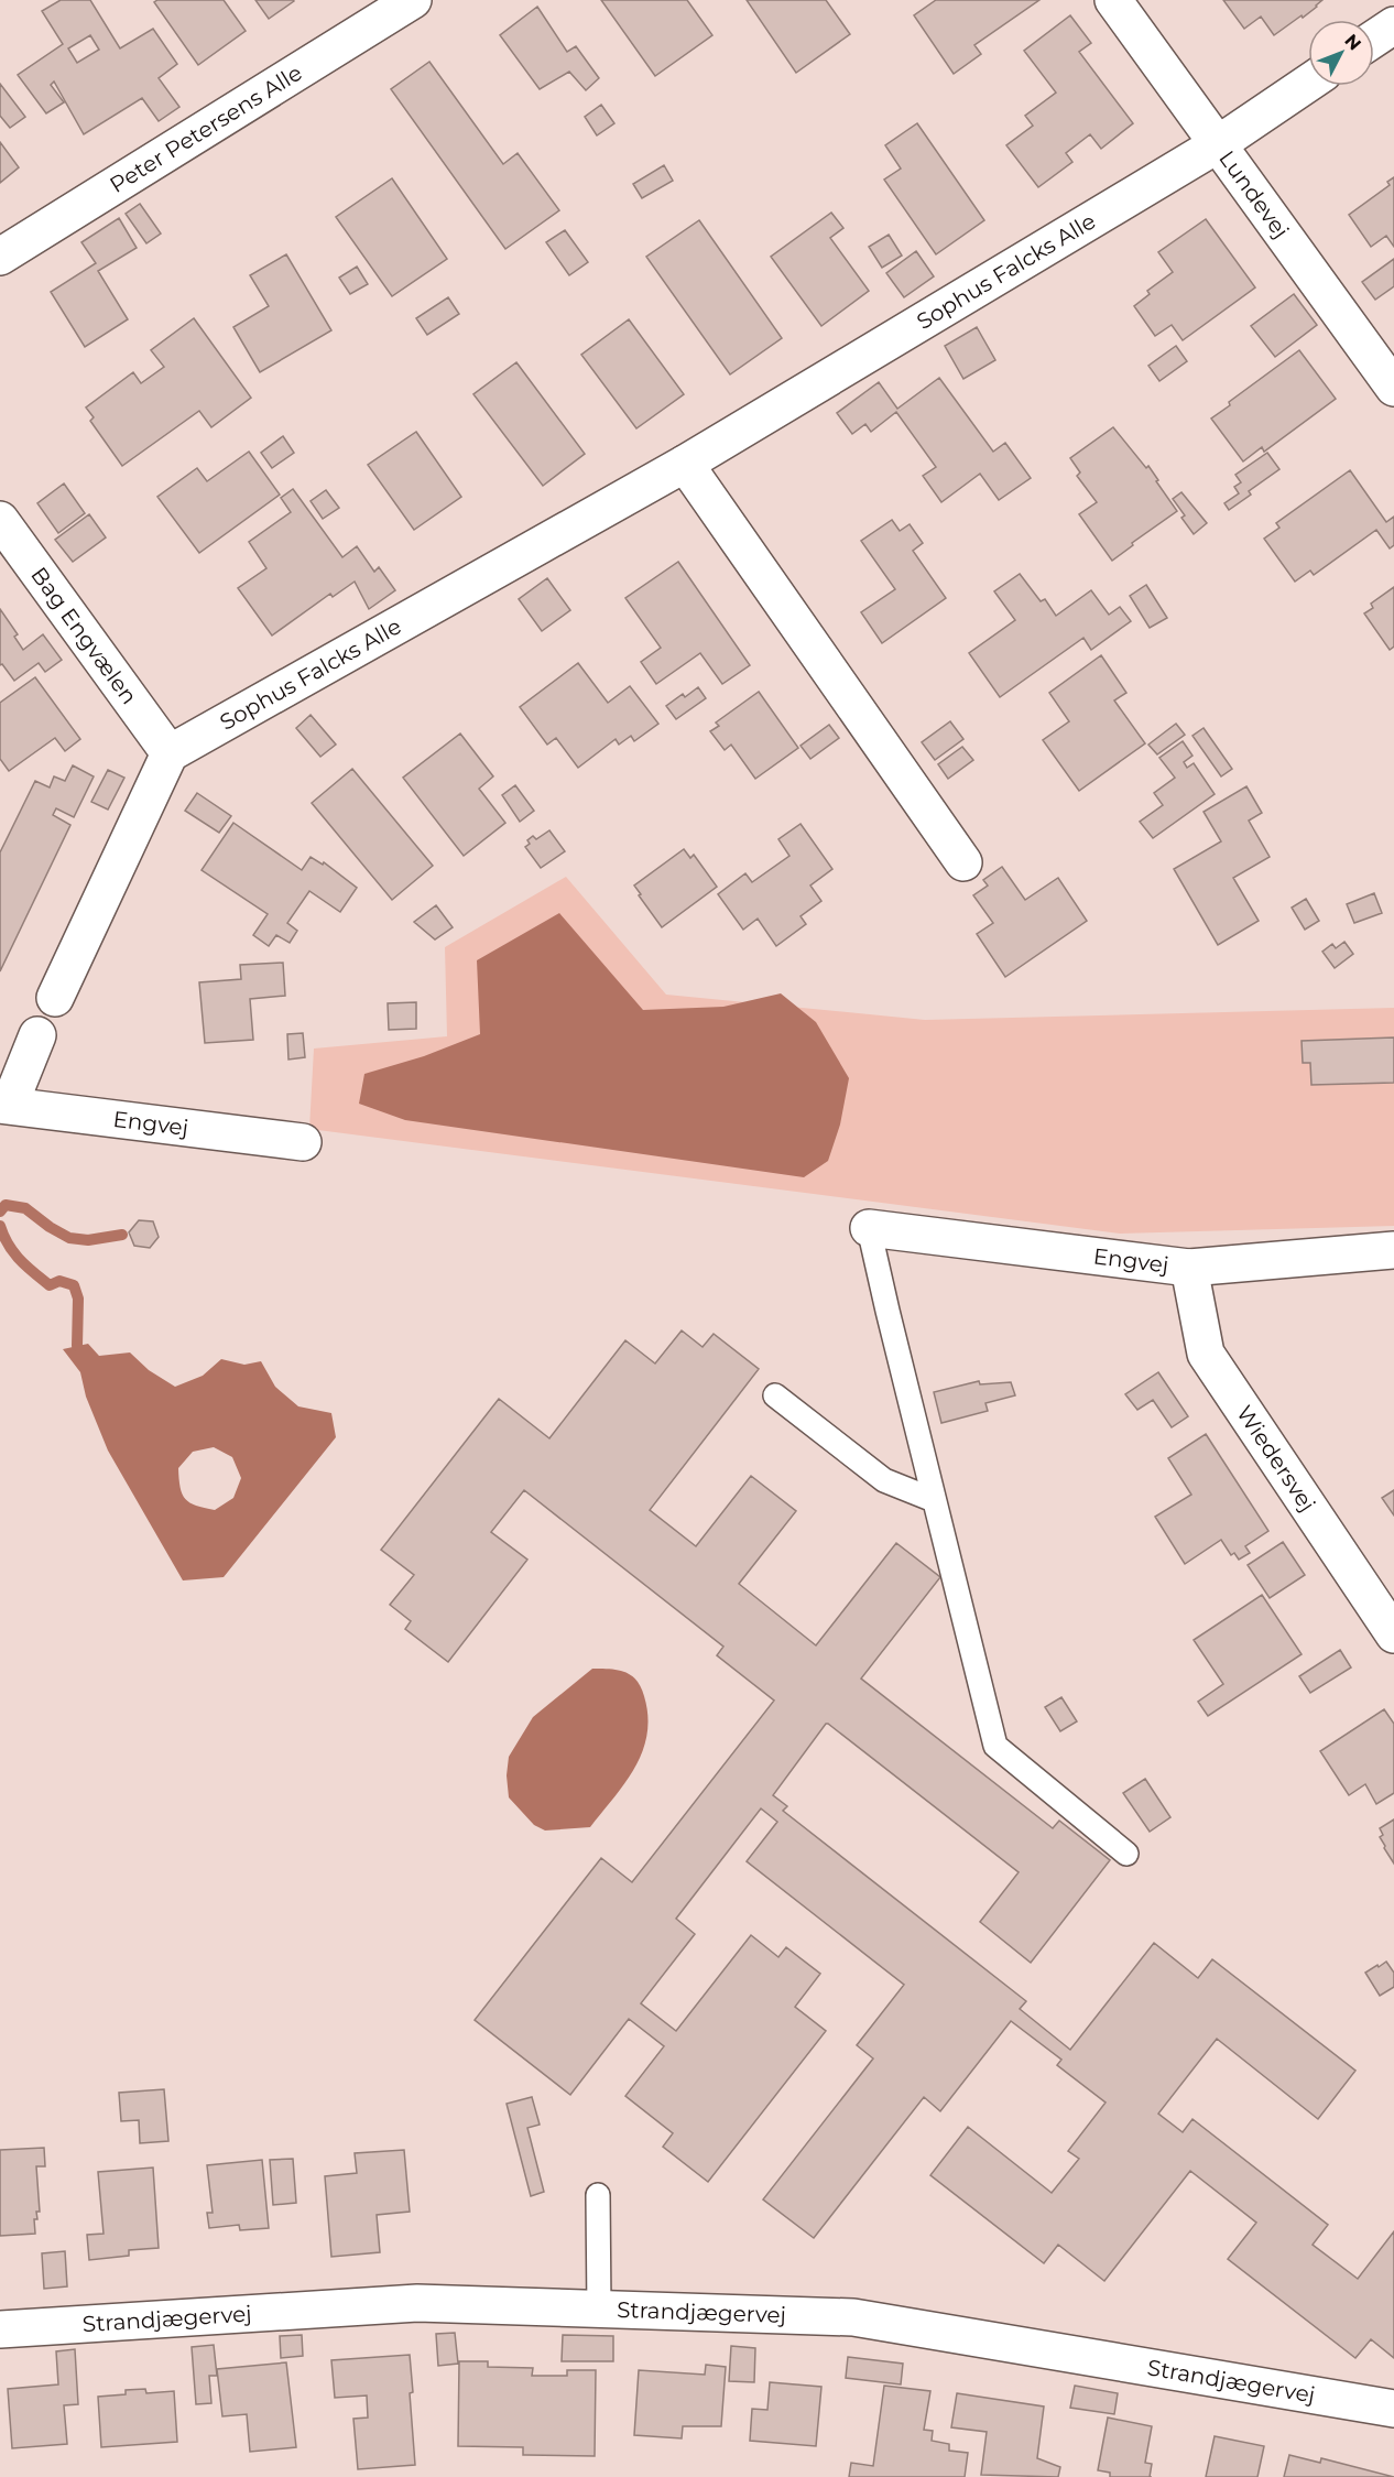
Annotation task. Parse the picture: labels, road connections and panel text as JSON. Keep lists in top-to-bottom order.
{
  "streets": {
    "street": [
      "Peter Petersens Alle",
      "Lundevej",
      "Sophus Falcks Alle",
      "Bag Engvælen",
      "Engvej",
      "Wiedersvej",
      "Strandjægervej"
    ]
  },
  "crossings": [
    ["Lundevej", "Sophus Falcks Alle"],
    ["Sophus Falcks Alle", "Bag Engvælen"],
    ["Engvej", "Wiedersvej"]
  ],
  "north": "top right"
}
